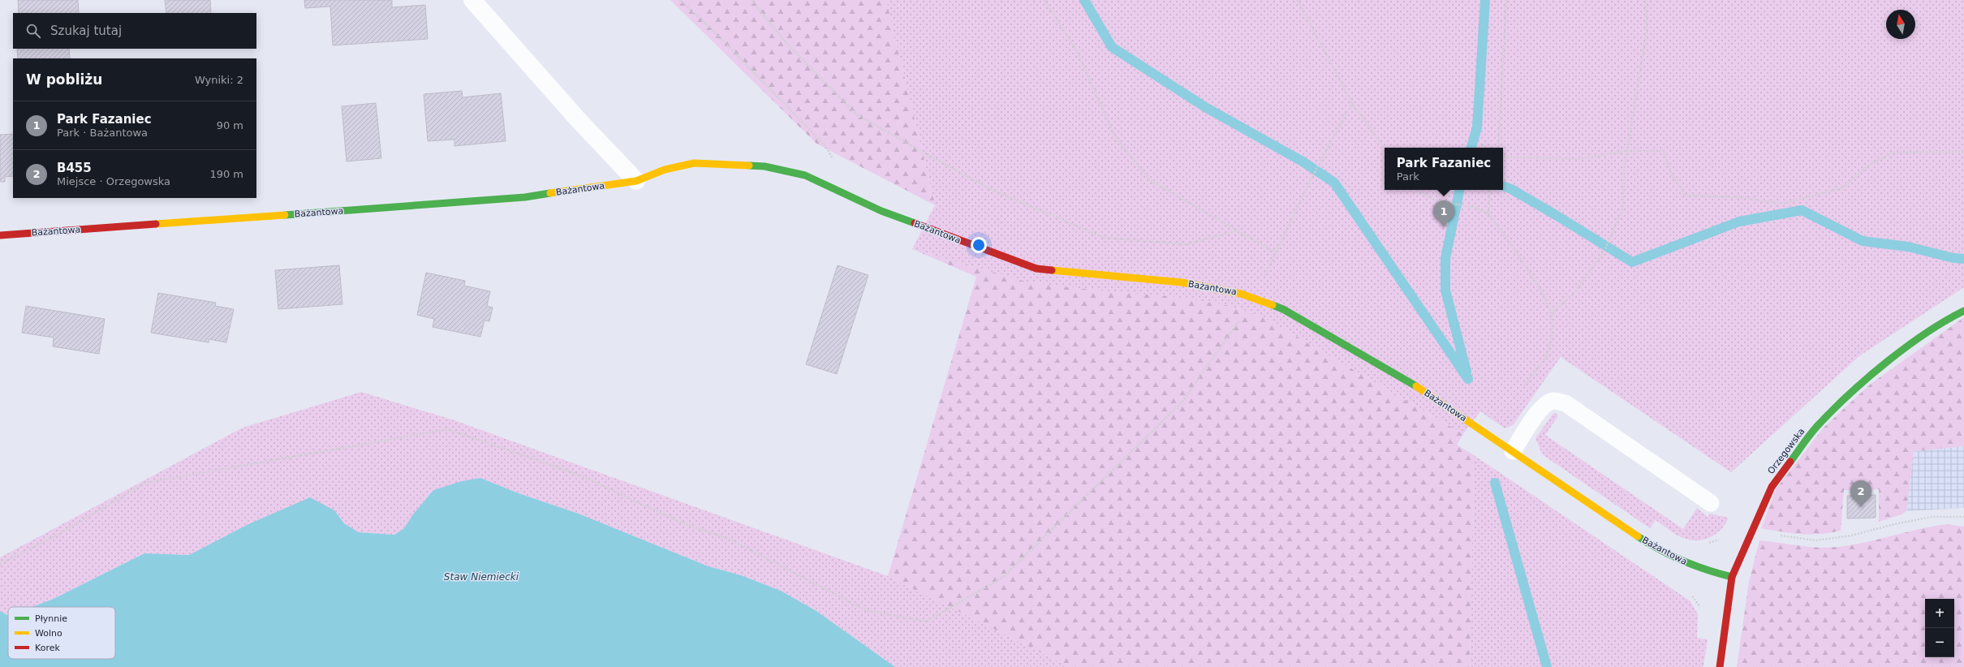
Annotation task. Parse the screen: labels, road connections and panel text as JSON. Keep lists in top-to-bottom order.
{
  "streets": {
    "street": ["Bażantowa", "Orzegowska"]
  },
  "crossings": [
    ["Bażantowa", "Orzegowska"]
  ],
  "water": ["Staw Niemiecki"],
  "legend": ["Płynnie", "Wolno", "Korek"],
  "north": "top",
  "page": {
    "search": "Szukaj tutaj",
    "heading": ["W pobliżu", "Wyniki: 2"],
    "list": [
      {
        "mark": "1",
        "name": "Park Fazaniec",
        "note": "Park · Bażantowa",
        "value": "90 m"
      },
      {
        "mark": "2",
        "name": "B455",
        "note": "Miejsce · Orzegowska",
        "value": "190 m"
      }
    ],
    "popup": ["Park Fazaniec", "Park"],
    "pins": ["1", "2"],
    "map_buttons": ["+", "−"]
  }
}
